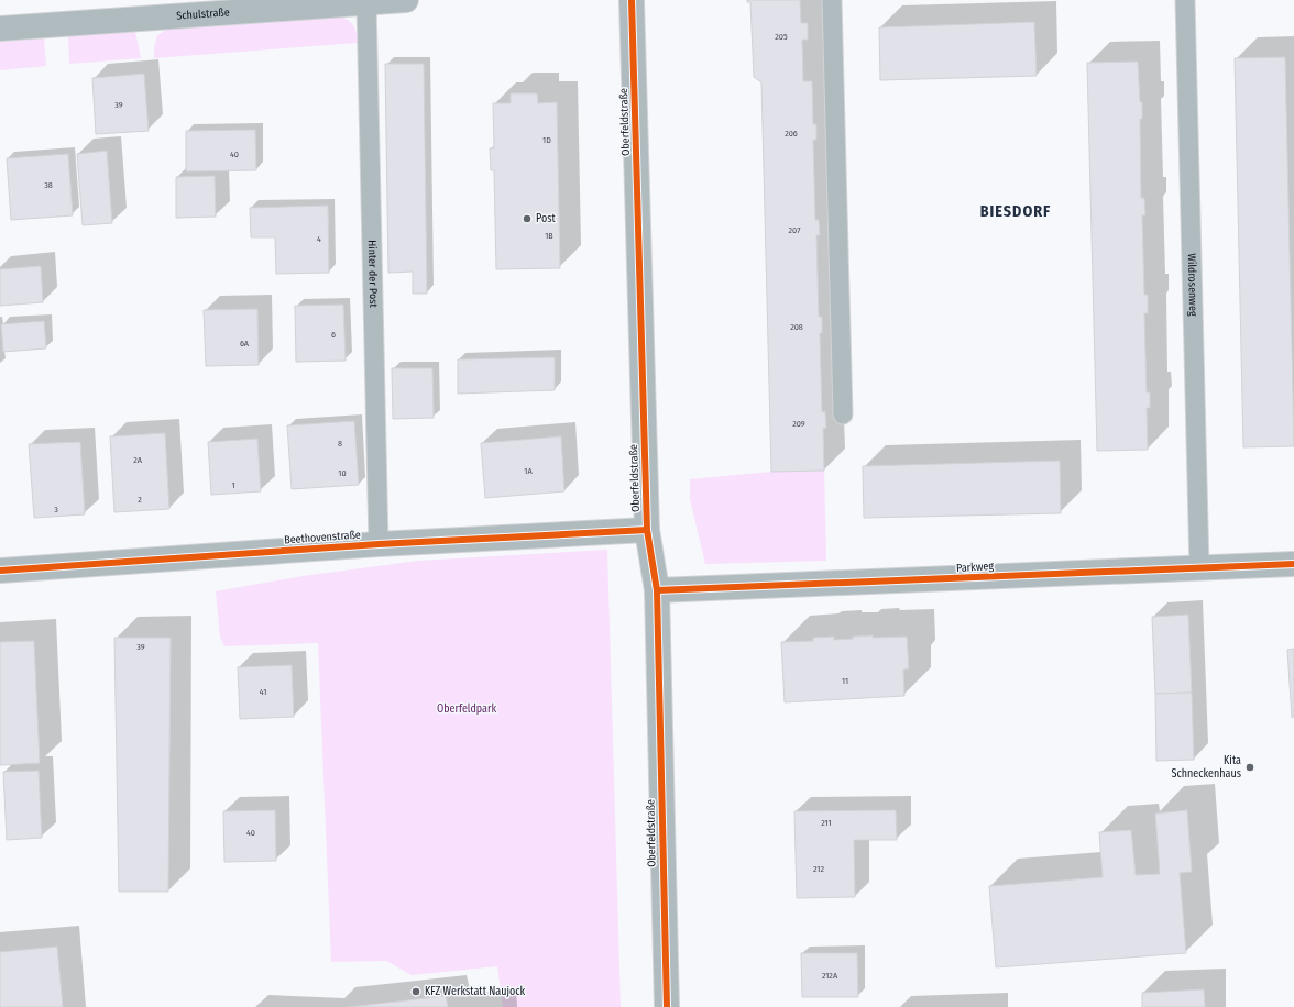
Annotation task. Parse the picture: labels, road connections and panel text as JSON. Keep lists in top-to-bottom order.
{
  "streets": {
    "street": [
      "Schulstraße",
      "Oberfeldstraße",
      "Beethovenstraße",
      "Parkweg"
    ],
    "lane": ["Hinter der Post", "Wildrosenweg"]
  },
  "crossings": [
    ["Schulstraße", "Hinter der Post"],
    ["Oberfeldstraße", "Beethovenstraße"],
    ["Oberfeldstraße", "Parkweg"],
    ["Hinter der Post", "Beethovenstraße"],
    ["Wildrosenweg", "Parkweg"]
  ],
  "districts": ["BIESDORF"],
  "parks": ["Oberfeldpark"],
  "places": ["Post", "Kita Schneckenhaus", "KFZ Werkstatt Naujock"],
  "house_numbers": [
    "205",
    "39",
    "206",
    "1D",
    "40",
    "38",
    "207",
    "1B",
    "4",
    "208",
    "6",
    "6A",
    "209",
    "8",
    "2A",
    "1A",
    "10",
    "1",
    "2",
    "3",
    "39",
    "11",
    "41",
    "211",
    "40",
    "212",
    "212A"
  ]
}
